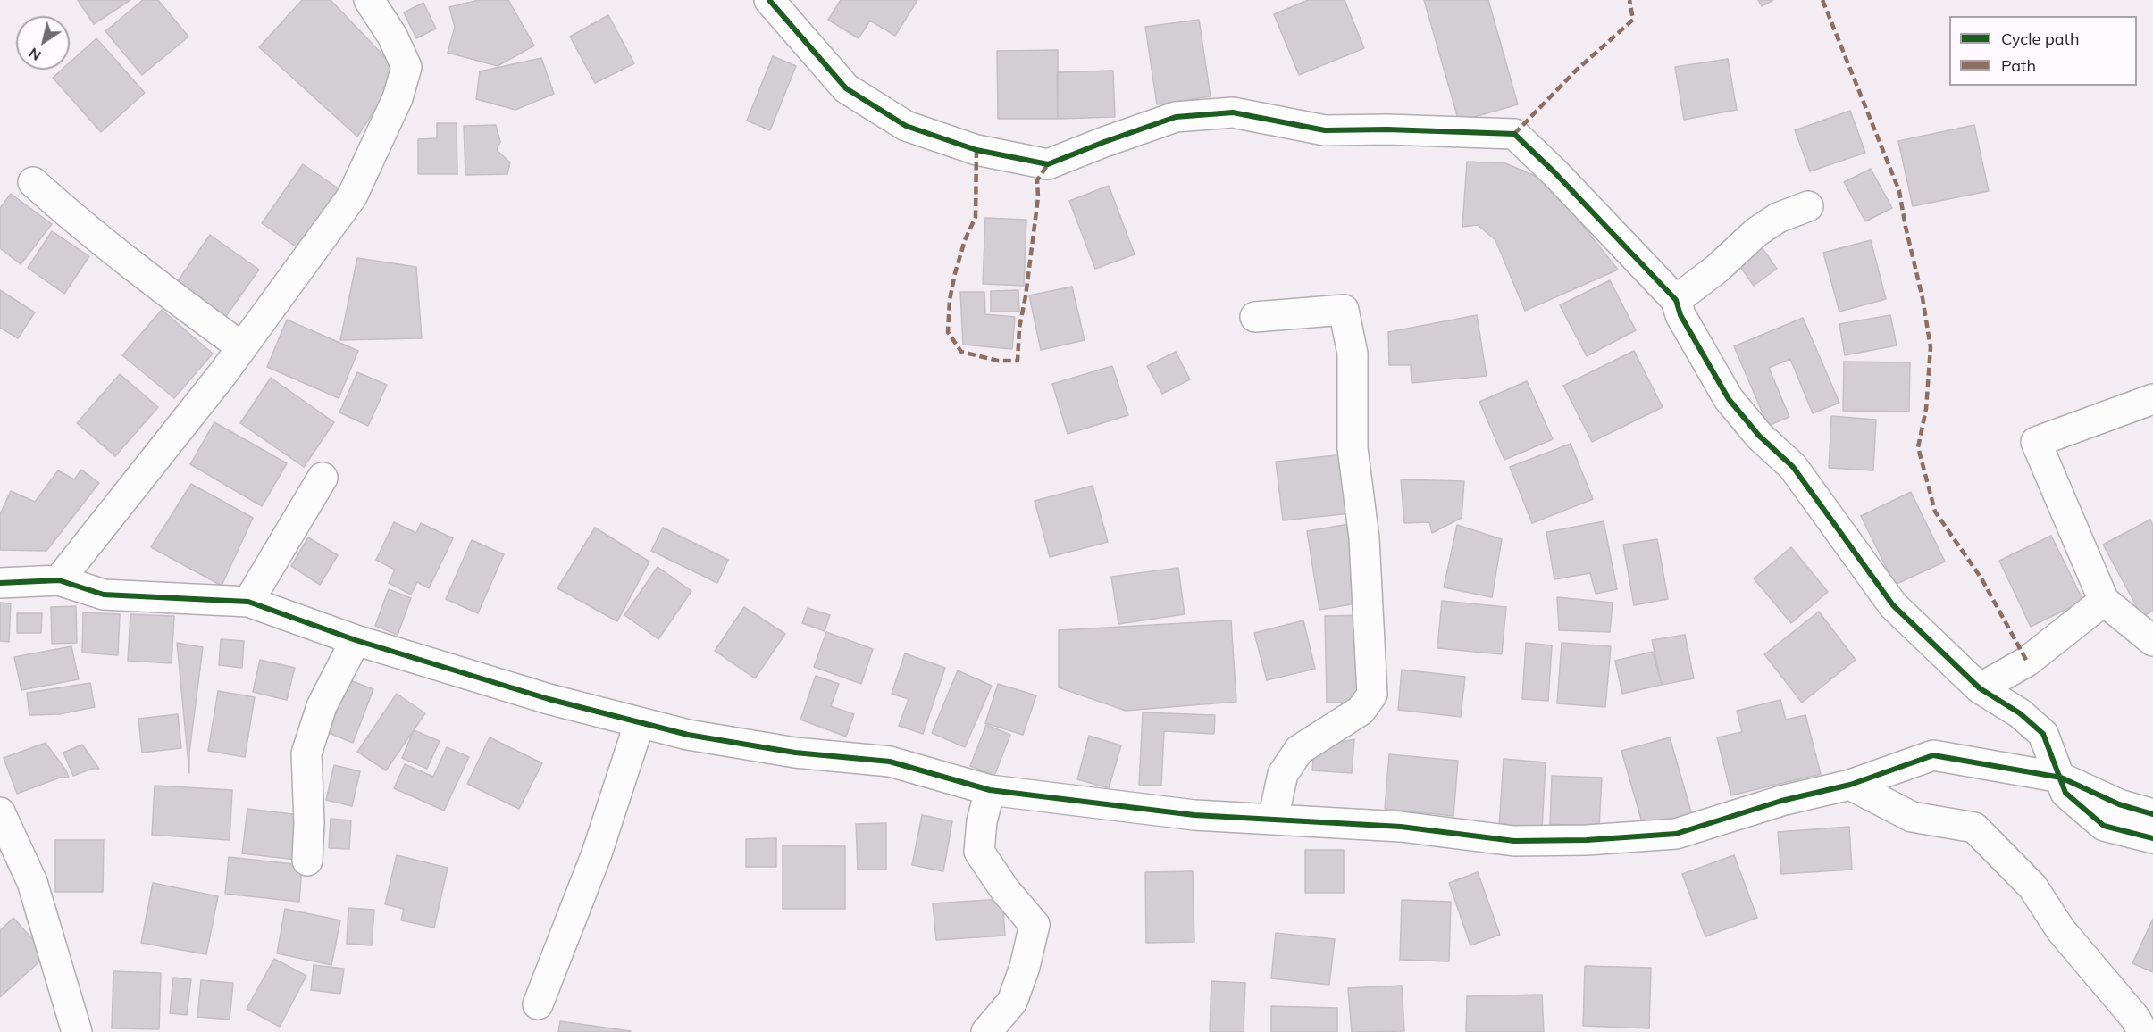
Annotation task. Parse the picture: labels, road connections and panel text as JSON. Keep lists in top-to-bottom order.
{
  "legend": ["Cycle path", "Path"],
  "north": "bottom left"
}
